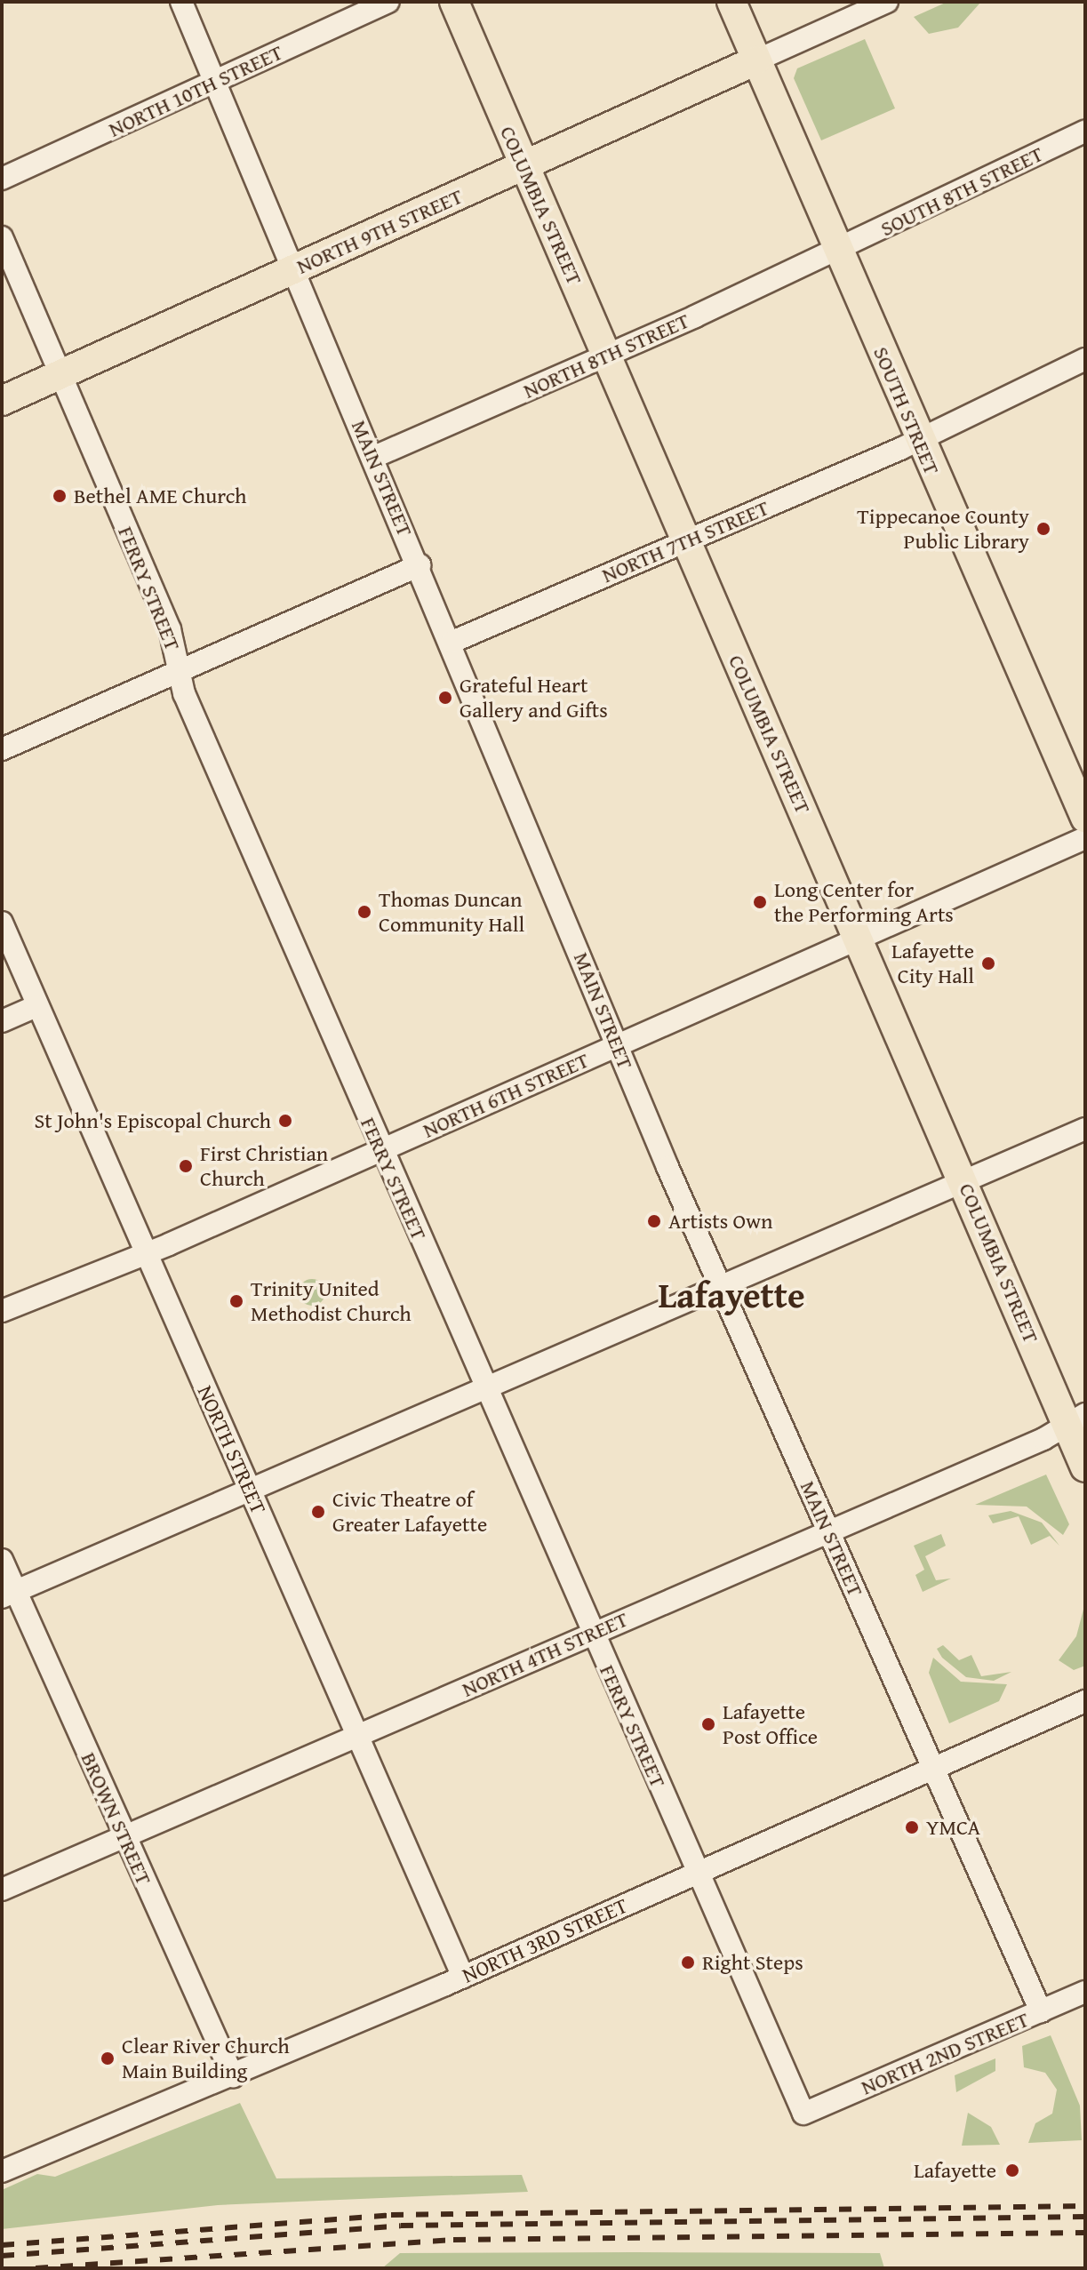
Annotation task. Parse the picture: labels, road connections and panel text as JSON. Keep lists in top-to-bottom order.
{
  "streets": {
    "main road": ["COLUMBIA STREET", "NORTH 9TH STREET", "SOUTH STREET"],
    "street": [
      "NORTH 10TH STREET",
      "SOUTH 8TH STREET",
      "NORTH 8TH STREET",
      "MAIN STREET",
      "NORTH 7TH STREET",
      "FERRY STREET",
      "NORTH 6TH STREET",
      "NORTH STREET",
      "NORTH 4TH STREET",
      "BROWN STREET",
      "NORTH 3RD STREET",
      "NORTH 2ND STREET"
    ]
  },
  "crossings": [
    ["NORTH 10TH STREET", "MAIN STREET"],
    ["SOUTH 8TH STREET", "NORTH 8TH STREET"],
    ["SOUTH 8TH STREET", "SOUTH STREET"],
    ["COLUMBIA STREET", "NORTH 9TH STREET"],
    ["COLUMBIA STREET", "NORTH 8TH STREET"],
    ["COLUMBIA STREET", "NORTH 7TH STREET"],
    ["COLUMBIA STREET", "NORTH 6TH STREET"],
    ["COLUMBIA STREET", "NORTH 4TH STREET"],
    ["NORTH 9TH STREET", "SOUTH STREET"],
    ["NORTH 9TH STREET", "MAIN STREET"],
    ["NORTH 9TH STREET", "FERRY STREET"],
    ["NORTH 8TH STREET", "SOUTH STREET"],
    ["NORTH 8TH STREET", "MAIN STREET"],
    ["SOUTH STREET", "NORTH 7TH STREET"],
    ["MAIN STREET", "NORTH 7TH STREET"],
    ["MAIN STREET", "NORTH 6TH STREET"],
    ["MAIN STREET", "NORTH 4TH STREET"],
    ["MAIN STREET", "NORTH 3RD STREET"],
    ["MAIN STREET", "NORTH 2ND STREET"],
    ["FERRY STREET", "NORTH 6TH STREET"],
    ["FERRY STREET", "NORTH 4TH STREET"],
    ["FERRY STREET", "NORTH 3RD STREET"],
    ["FERRY STREET", "NORTH 2ND STREET"],
    ["NORTH 6TH STREET", "NORTH STREET"],
    ["NORTH STREET", "NORTH 4TH STREET"],
    ["NORTH STREET", "NORTH 3RD STREET"],
    ["NORTH 4TH STREET", "BROWN STREET"],
    ["BROWN STREET", "NORTH 3RD STREET"]
  ],
  "districts": ["Lafayette"],
  "places": [
    "Bethel AME Church",
    "Tippecanoe County Public Library",
    "Grateful Heart Gallery and Gifts",
    "Long Center for the Performing Arts",
    "Thomas Duncan Community Hall",
    "Lafayette City Hall",
    "St John's Episcopal Church",
    "First Christian Church",
    "Artists Own",
    "Trinity United Methodist Church",
    "Civic Theatre of Greater Lafayette",
    "Lafayette Post Office",
    "YMCA",
    "Right Steps",
    "Clear River Church Main Building",
    "Lafayette"
  ]
}
